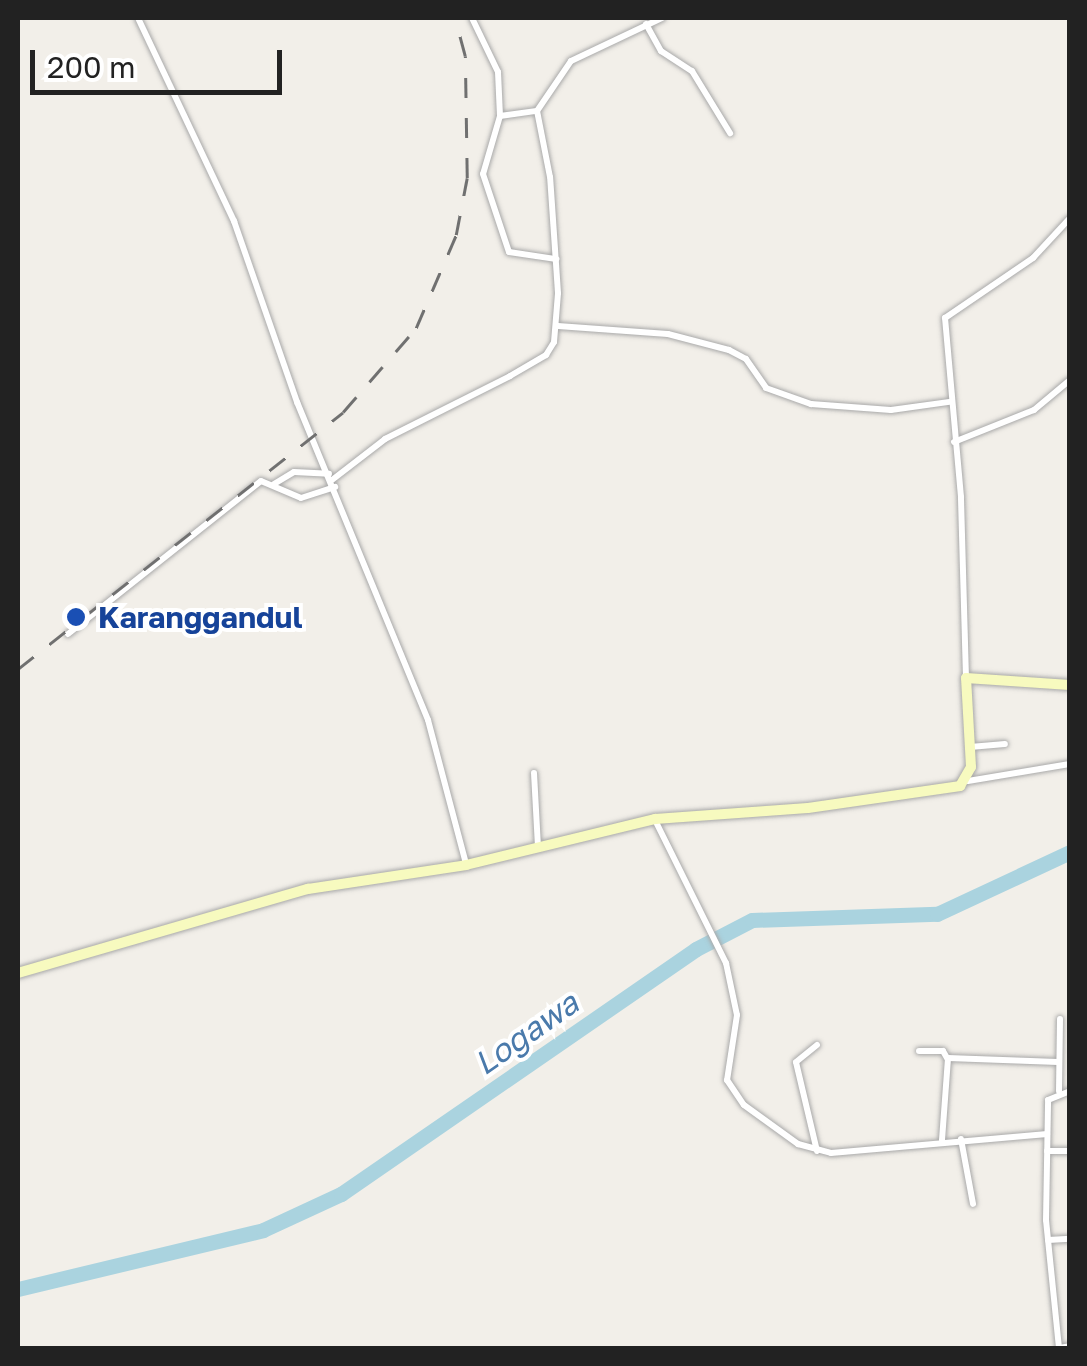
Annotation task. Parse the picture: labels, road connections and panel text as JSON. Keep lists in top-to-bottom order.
{
  "water": ["Logawa"],
  "places": ["Karanggandul"],
  "scale_bar": "200 m"
}
